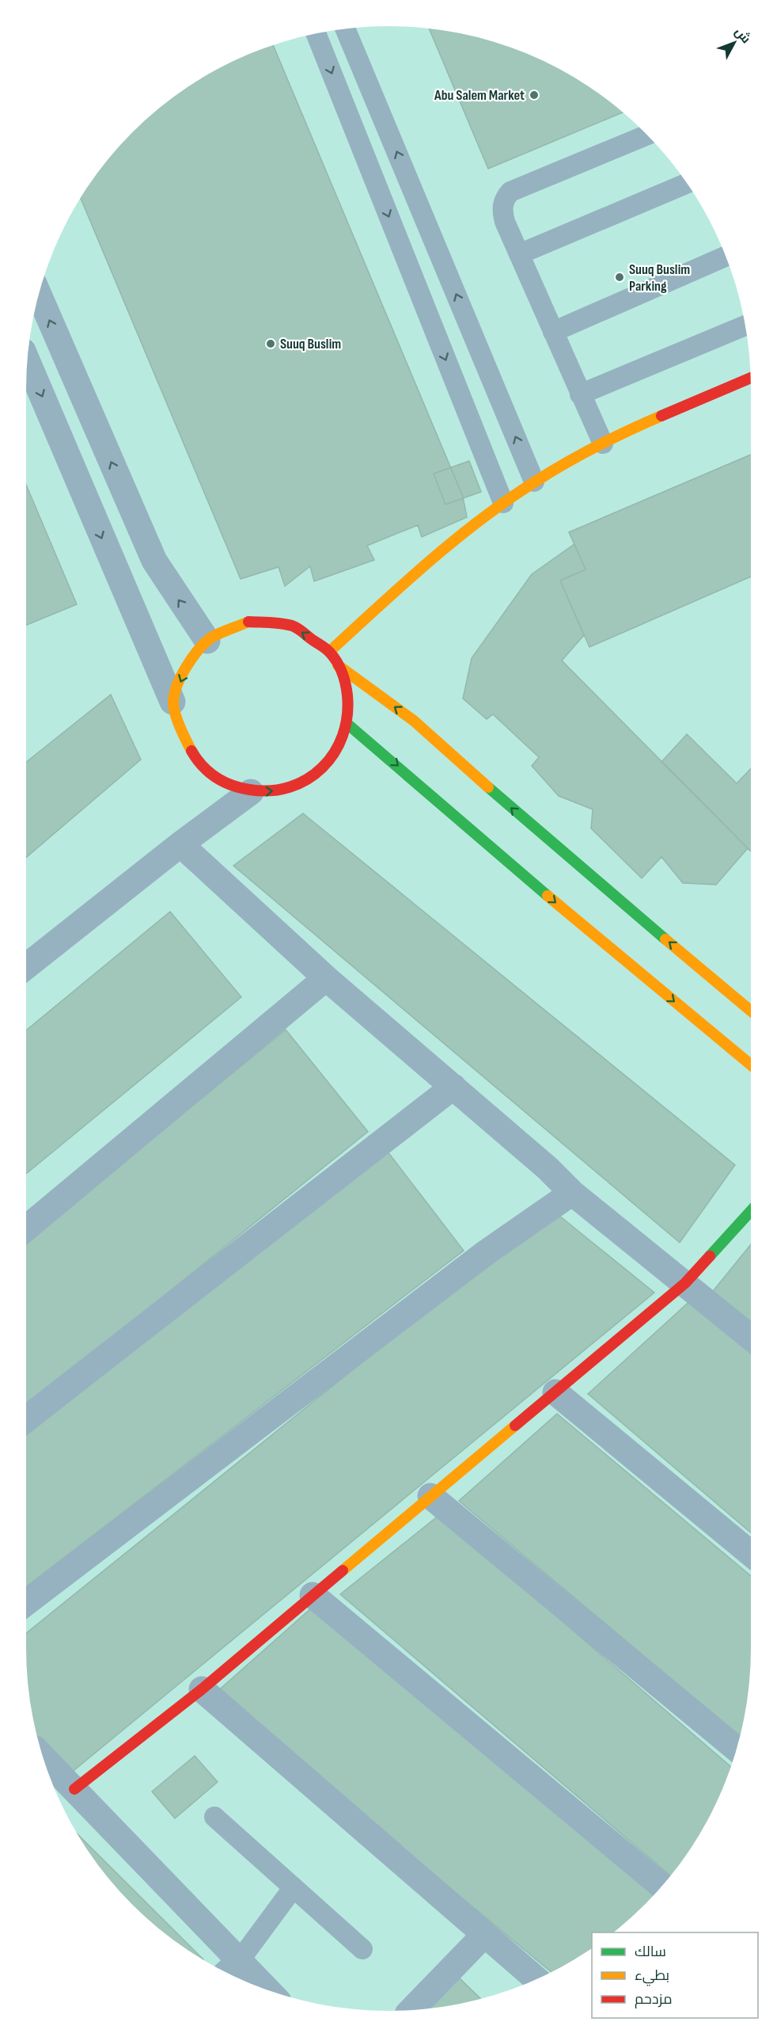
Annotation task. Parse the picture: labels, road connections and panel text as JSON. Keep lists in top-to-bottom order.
{
  "places": ["Abu Salem Market", "Suuq Buslim Parking", "Suuq Buslim"],
  "legend": ["سالك", "بطيء", "مزدحم"],
  "north": "top right"
}
